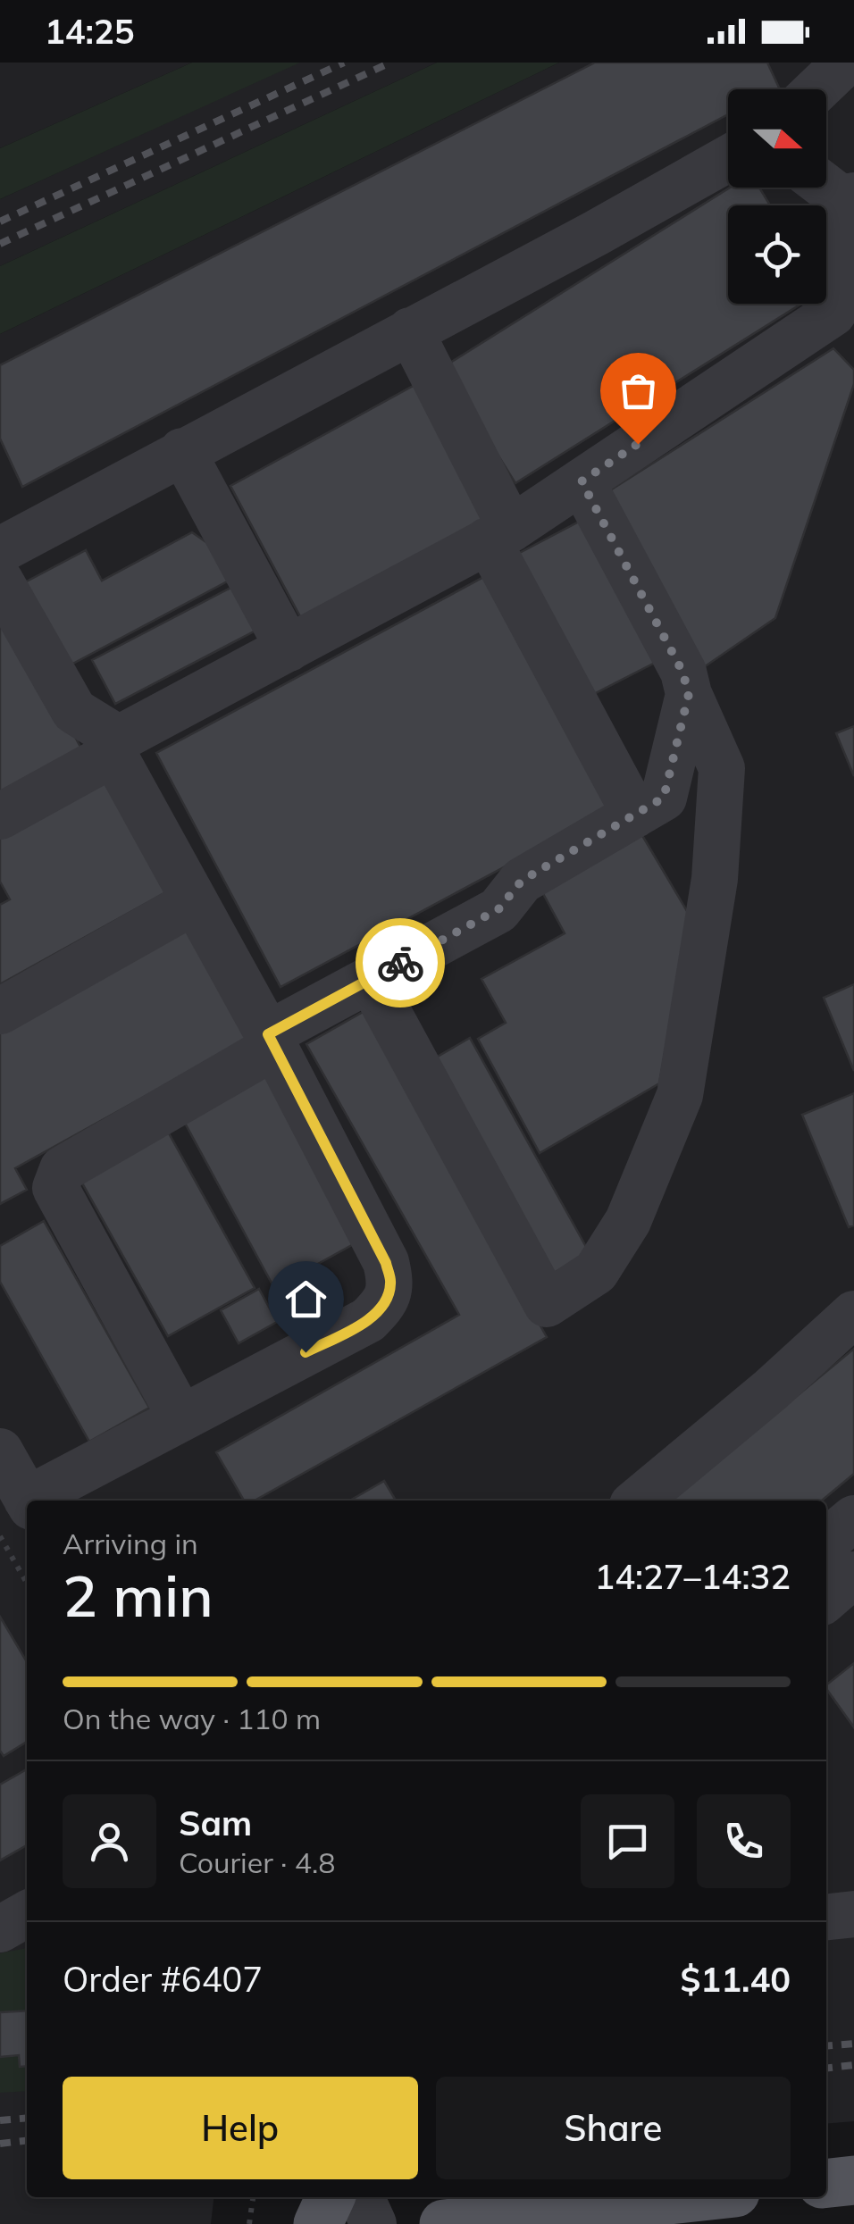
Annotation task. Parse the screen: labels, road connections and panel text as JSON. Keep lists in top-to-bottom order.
{
  "north": "right",
  "page": {
    "status": "14:25",
    "heading": ["2 min", "Arriving in", "14:27–14:32"],
    "panel": [
      "Sam",
      "Courier · 4.8",
      "Order #6407",
      "$11.40"
    ],
    "bar": "On the way · 110 m",
    "buttons": ["Help", "Share"]
  }
}
